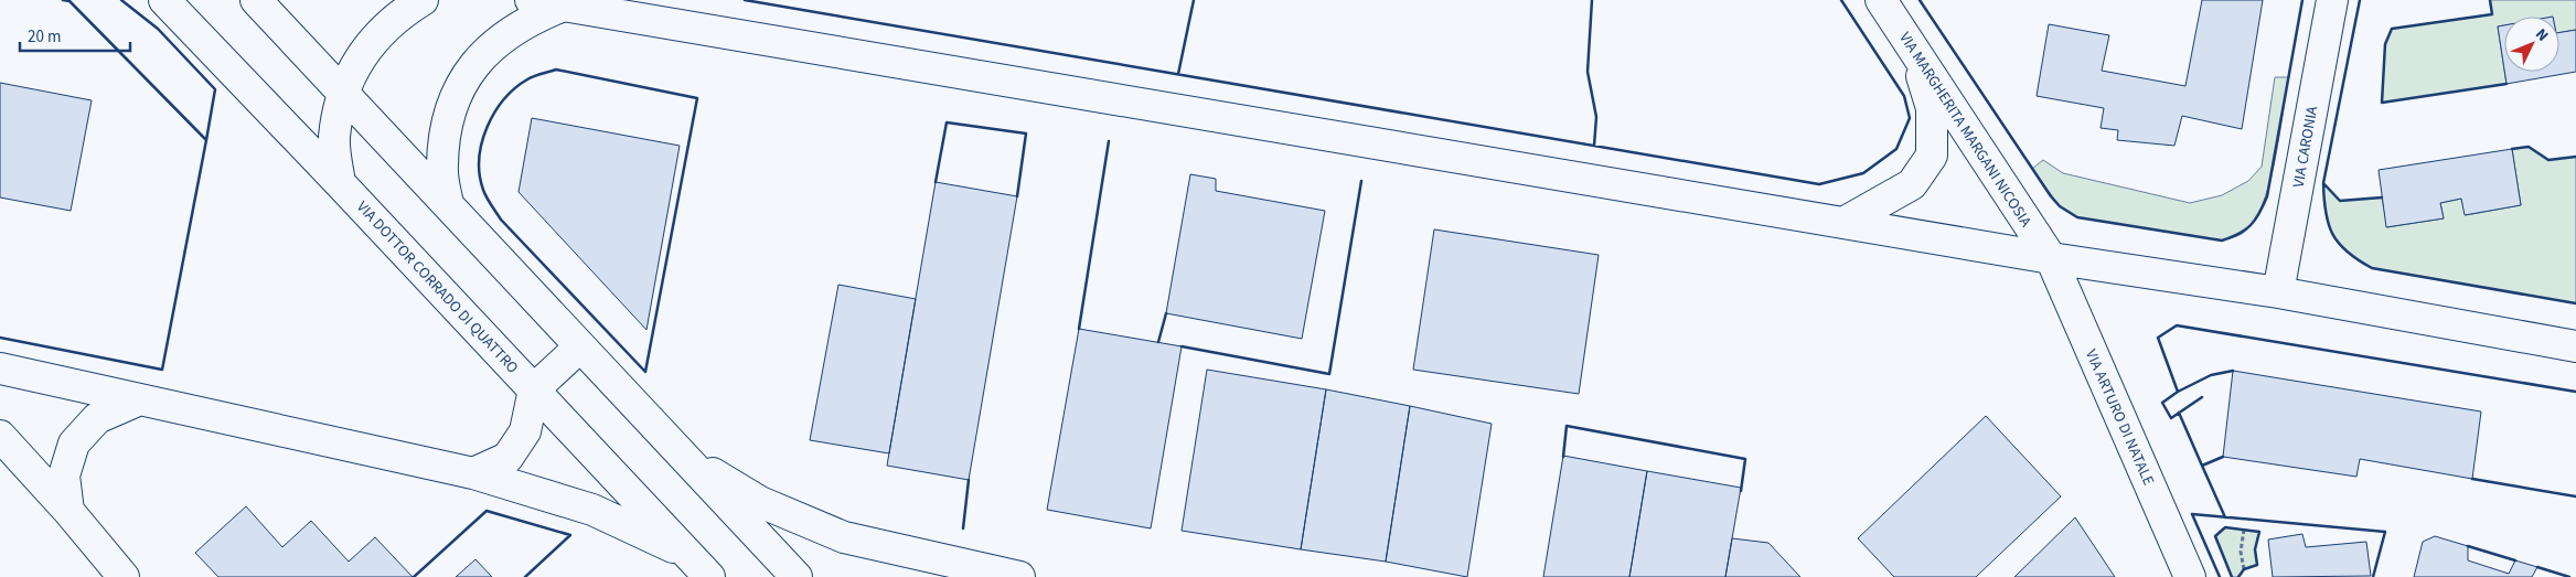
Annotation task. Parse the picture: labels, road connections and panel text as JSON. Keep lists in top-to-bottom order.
{
  "streets": {
    "street": [
      "VIA MARGHERITA MARGANI NICOSIA",
      "VIA CARONIA",
      "VIA DOTTOR CORRADO DI QUATTRO",
      "VIA ARTURO DI NATALE"
    ]
  },
  "crossings": [
    ["VIA MARGHERITA MARGANI NICOSIA", "VIA ARTURO DI NATALE"]
  ],
  "scale_bar": "20 m",
  "north": "top right"
}
